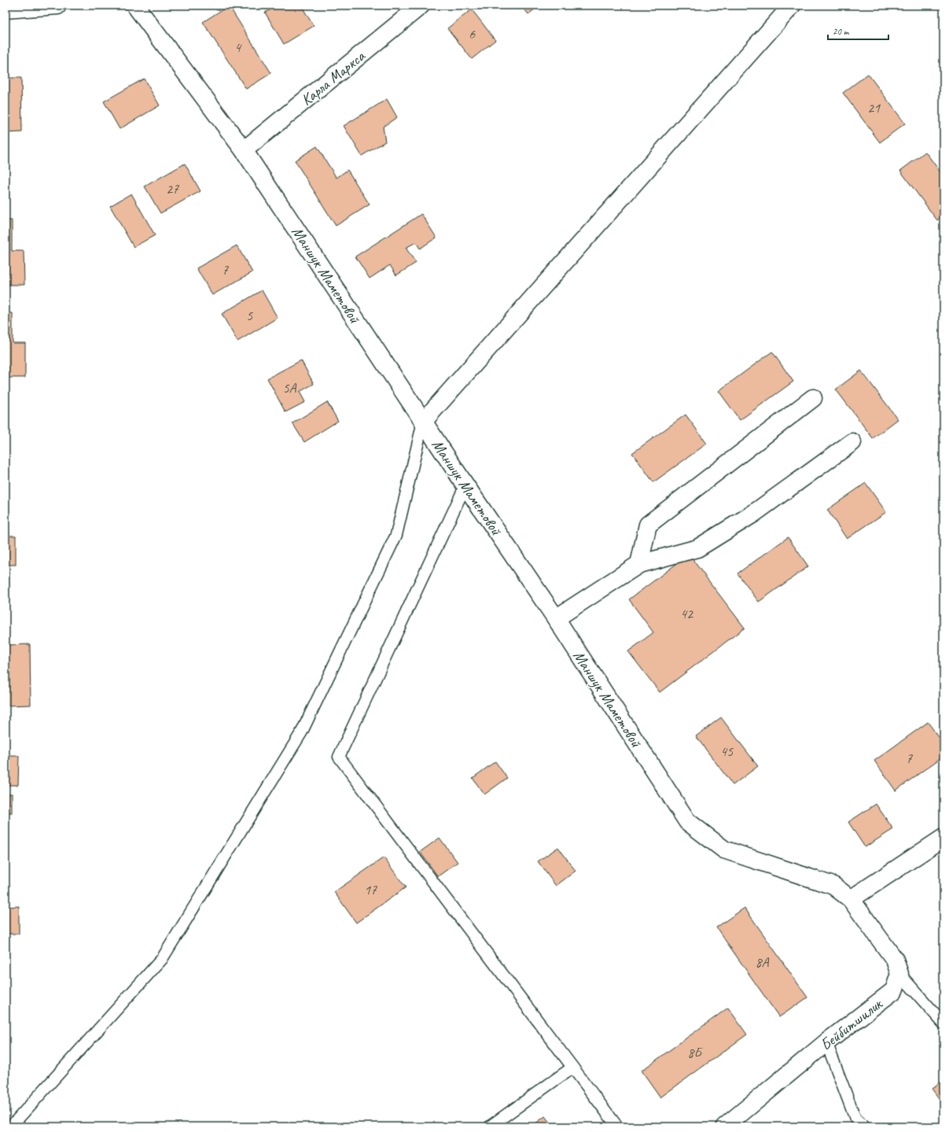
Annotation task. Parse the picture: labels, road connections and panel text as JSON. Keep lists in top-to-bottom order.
{
  "streets": {
    "street": ["Карла Маркса", "Маншук Маметовой", "Бейбитшилик"]
  },
  "crossings": [
    ["Карла Маркса", "Маншук Маметовой"]
  ],
  "house_numbers": [
    "6",
    "4",
    "21",
    "27",
    "7",
    "5",
    "5А",
    "42",
    "45",
    "7",
    "17",
    "8А",
    "8Б"
  ],
  "scale_bar": "20 m"
}
